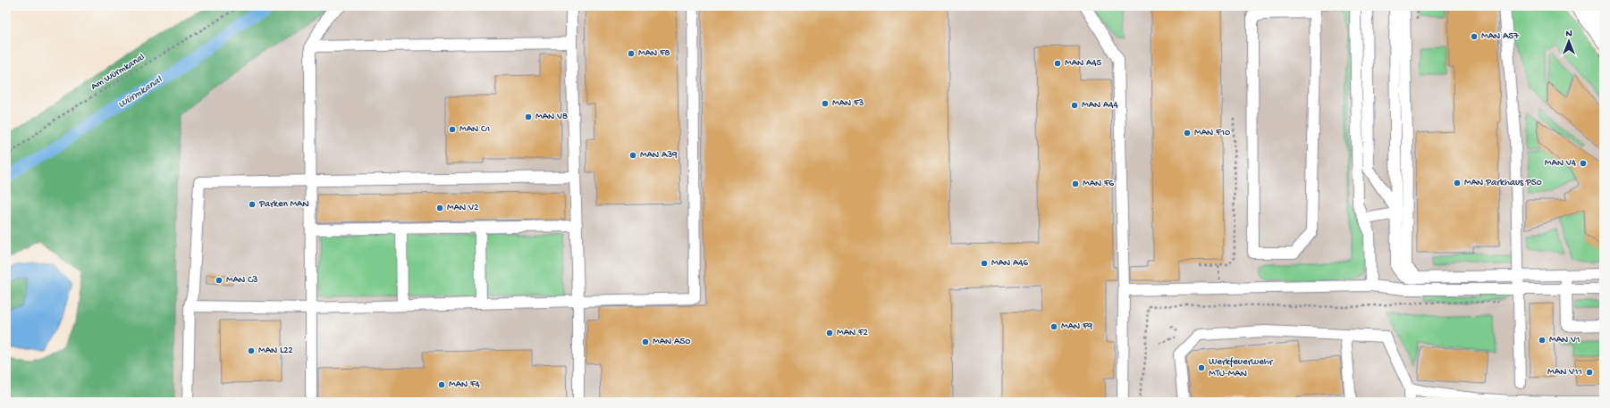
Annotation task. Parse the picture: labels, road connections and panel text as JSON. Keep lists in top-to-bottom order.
{
  "streets": {
    "path": ["Am Würmkanal"]
  },
  "water": ["Würmkanal"],
  "places": [
    "MAN A57",
    "MAN F8",
    "MAN A45",
    "MAN F3",
    "MAN A44",
    "MAN V8",
    "MAN C1",
    "MAN F10",
    "MAN A39",
    "MAN V4",
    "MAN Parkhaus P50",
    "MAN F6",
    "Parken MAN",
    "MAN V2",
    "MAN A46",
    "MAN C3",
    "MAN F9",
    "MAN F2",
    "MAN V1",
    "MAN A50",
    "MAN L22",
    "Werkfeuerwehr MTU-MAN",
    "MAN V11",
    "MAN F4"
  ],
  "north": "top"
}
